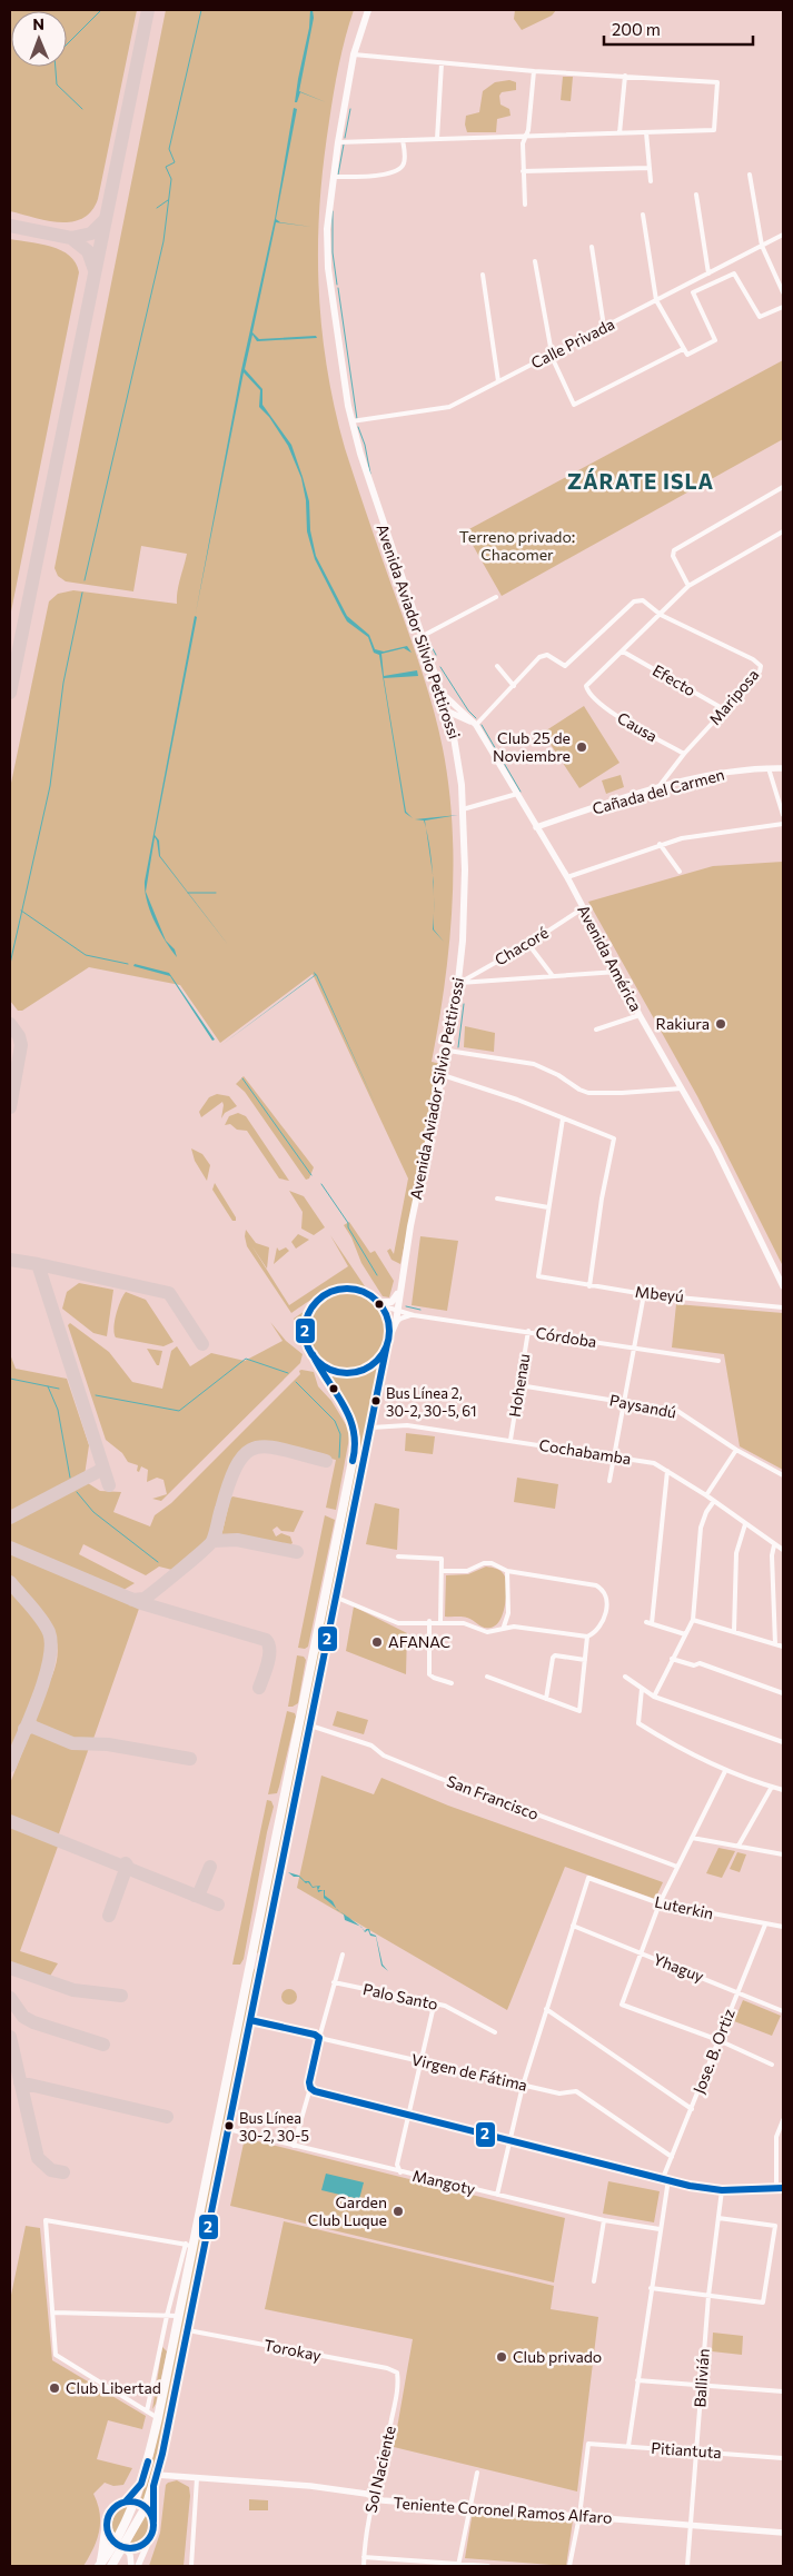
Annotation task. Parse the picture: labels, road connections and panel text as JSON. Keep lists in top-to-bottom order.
{
  "streets": {
    "highway": ["Avenida Aviador Silvio Pettirossi"],
    "street": [
      "Calle Privada",
      "Efecto",
      "Mariposa",
      "Causa",
      "Cañada del Carmen",
      "Chacoré",
      "Avenida América",
      "Mbeyú",
      "Córdoba",
      "Hohenau",
      "Paysandú",
      "Cochabamba",
      "San Francisco",
      "Luterkin",
      "Yhaguy",
      "Palo Santo",
      "Jose. B. Ortiz",
      "Virgen de Fátima",
      "Mangoty",
      "Torokay",
      "Ballivián",
      "Pitiantuta",
      "Sol Naciente",
      "Teniente Coronel Ramos Alfaro"
    ]
  },
  "crossings": [
    ["Calle Privada", "Avenida Aviador Silvio Pettirossi"],
    ["Avenida Aviador Silvio Pettirossi", "Chacoré"],
    ["Avenida Aviador Silvio Pettirossi", "Avenida América"],
    ["Avenida Aviador Silvio Pettirossi", "Córdoba"],
    ["Avenida Aviador Silvio Pettirossi", "Cochabamba"],
    ["Avenida Aviador Silvio Pettirossi", "San Francisco"],
    ["Avenida Aviador Silvio Pettirossi", "Virgen de Fátima"],
    ["Avenida Aviador Silvio Pettirossi", "Mangoty"],
    ["Avenida Aviador Silvio Pettirossi", "Torokay"],
    ["Avenida Aviador Silvio Pettirossi", "Teniente Coronel Ramos Alfaro"],
    ["Efecto", "Mariposa"],
    ["Efecto", "Causa"],
    ["Mariposa", "Causa"],
    ["Mariposa", "Cañada del Carmen"],
    ["Cañada del Carmen", "Avenida América"],
    ["Chacoré", "Avenida América"],
    ["Córdoba", "Hohenau"],
    ["Hohenau", "Paysandú"],
    ["Hohenau", "Cochabamba"],
    ["Luterkin", "Yhaguy"],
    ["Luterkin", "Jose. B. Ortiz"],
    ["Yhaguy", "Jose. B. Ortiz"],
    ["Jose. B. Ortiz", "Virgen de Fátima"],
    ["Jose. B. Ortiz", "Mangoty"],
    ["Jose. B. Ortiz", "Pitiantuta"],
    ["Torokay", "Sol Naciente"],
    ["Ballivián", "Pitiantuta"],
    ["Ballivián", "Teniente Coronel Ramos Alfaro"],
    ["Pitiantuta", "Teniente Coronel Ramos Alfaro"],
    ["Sol Naciente", "Teniente Coronel Ramos Alfaro"]
  ],
  "districts": ["ZÁRATE ISLA"],
  "parks": ["Terreno privado: Chacomer"],
  "places": [
    "Club 25 de Noviembre",
    "Rakiura",
    "Bus Línea 2, 30-2, 30-5, 61",
    "AFANAC",
    "Bus Línea 30-2, 30-5",
    "Garden Club Luque",
    "Club privado",
    "Club Libertad"
  ],
  "lines": ["transit line 2"],
  "scale_bar": "200 m",
  "north": "top"
}
